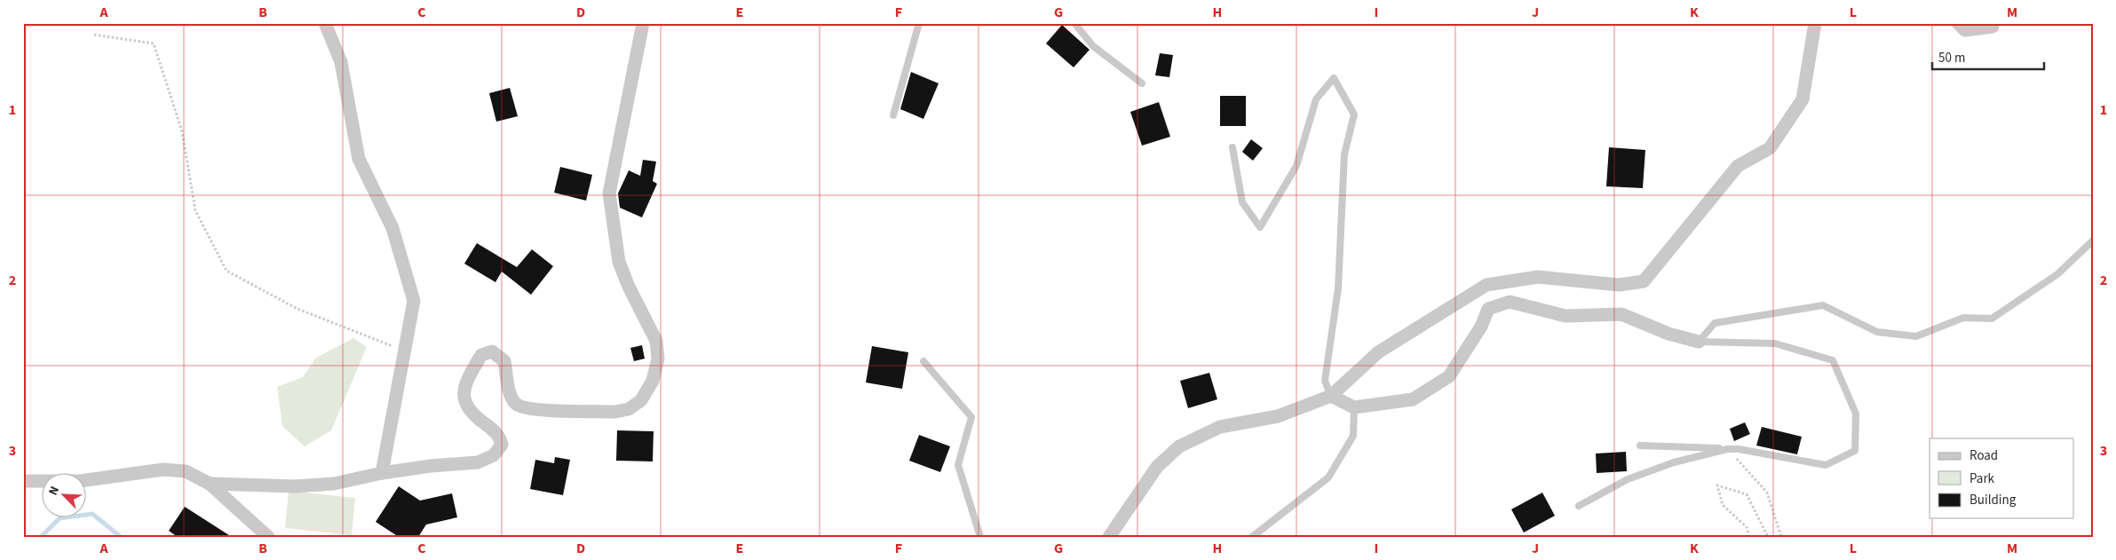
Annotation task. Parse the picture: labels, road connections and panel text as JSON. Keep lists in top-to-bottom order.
{
  "legend": ["Road", "Park", "Building"],
  "scale_bar": "50 m",
  "north": "top left",
  "grid": {
    "columns": [
      "A",
      "B",
      "C",
      "D",
      "E",
      "F",
      "G",
      "H",
      "I",
      "J",
      "K",
      "L",
      "M"
    ],
    "rows": ["1", "2", "3"]
  }
}
